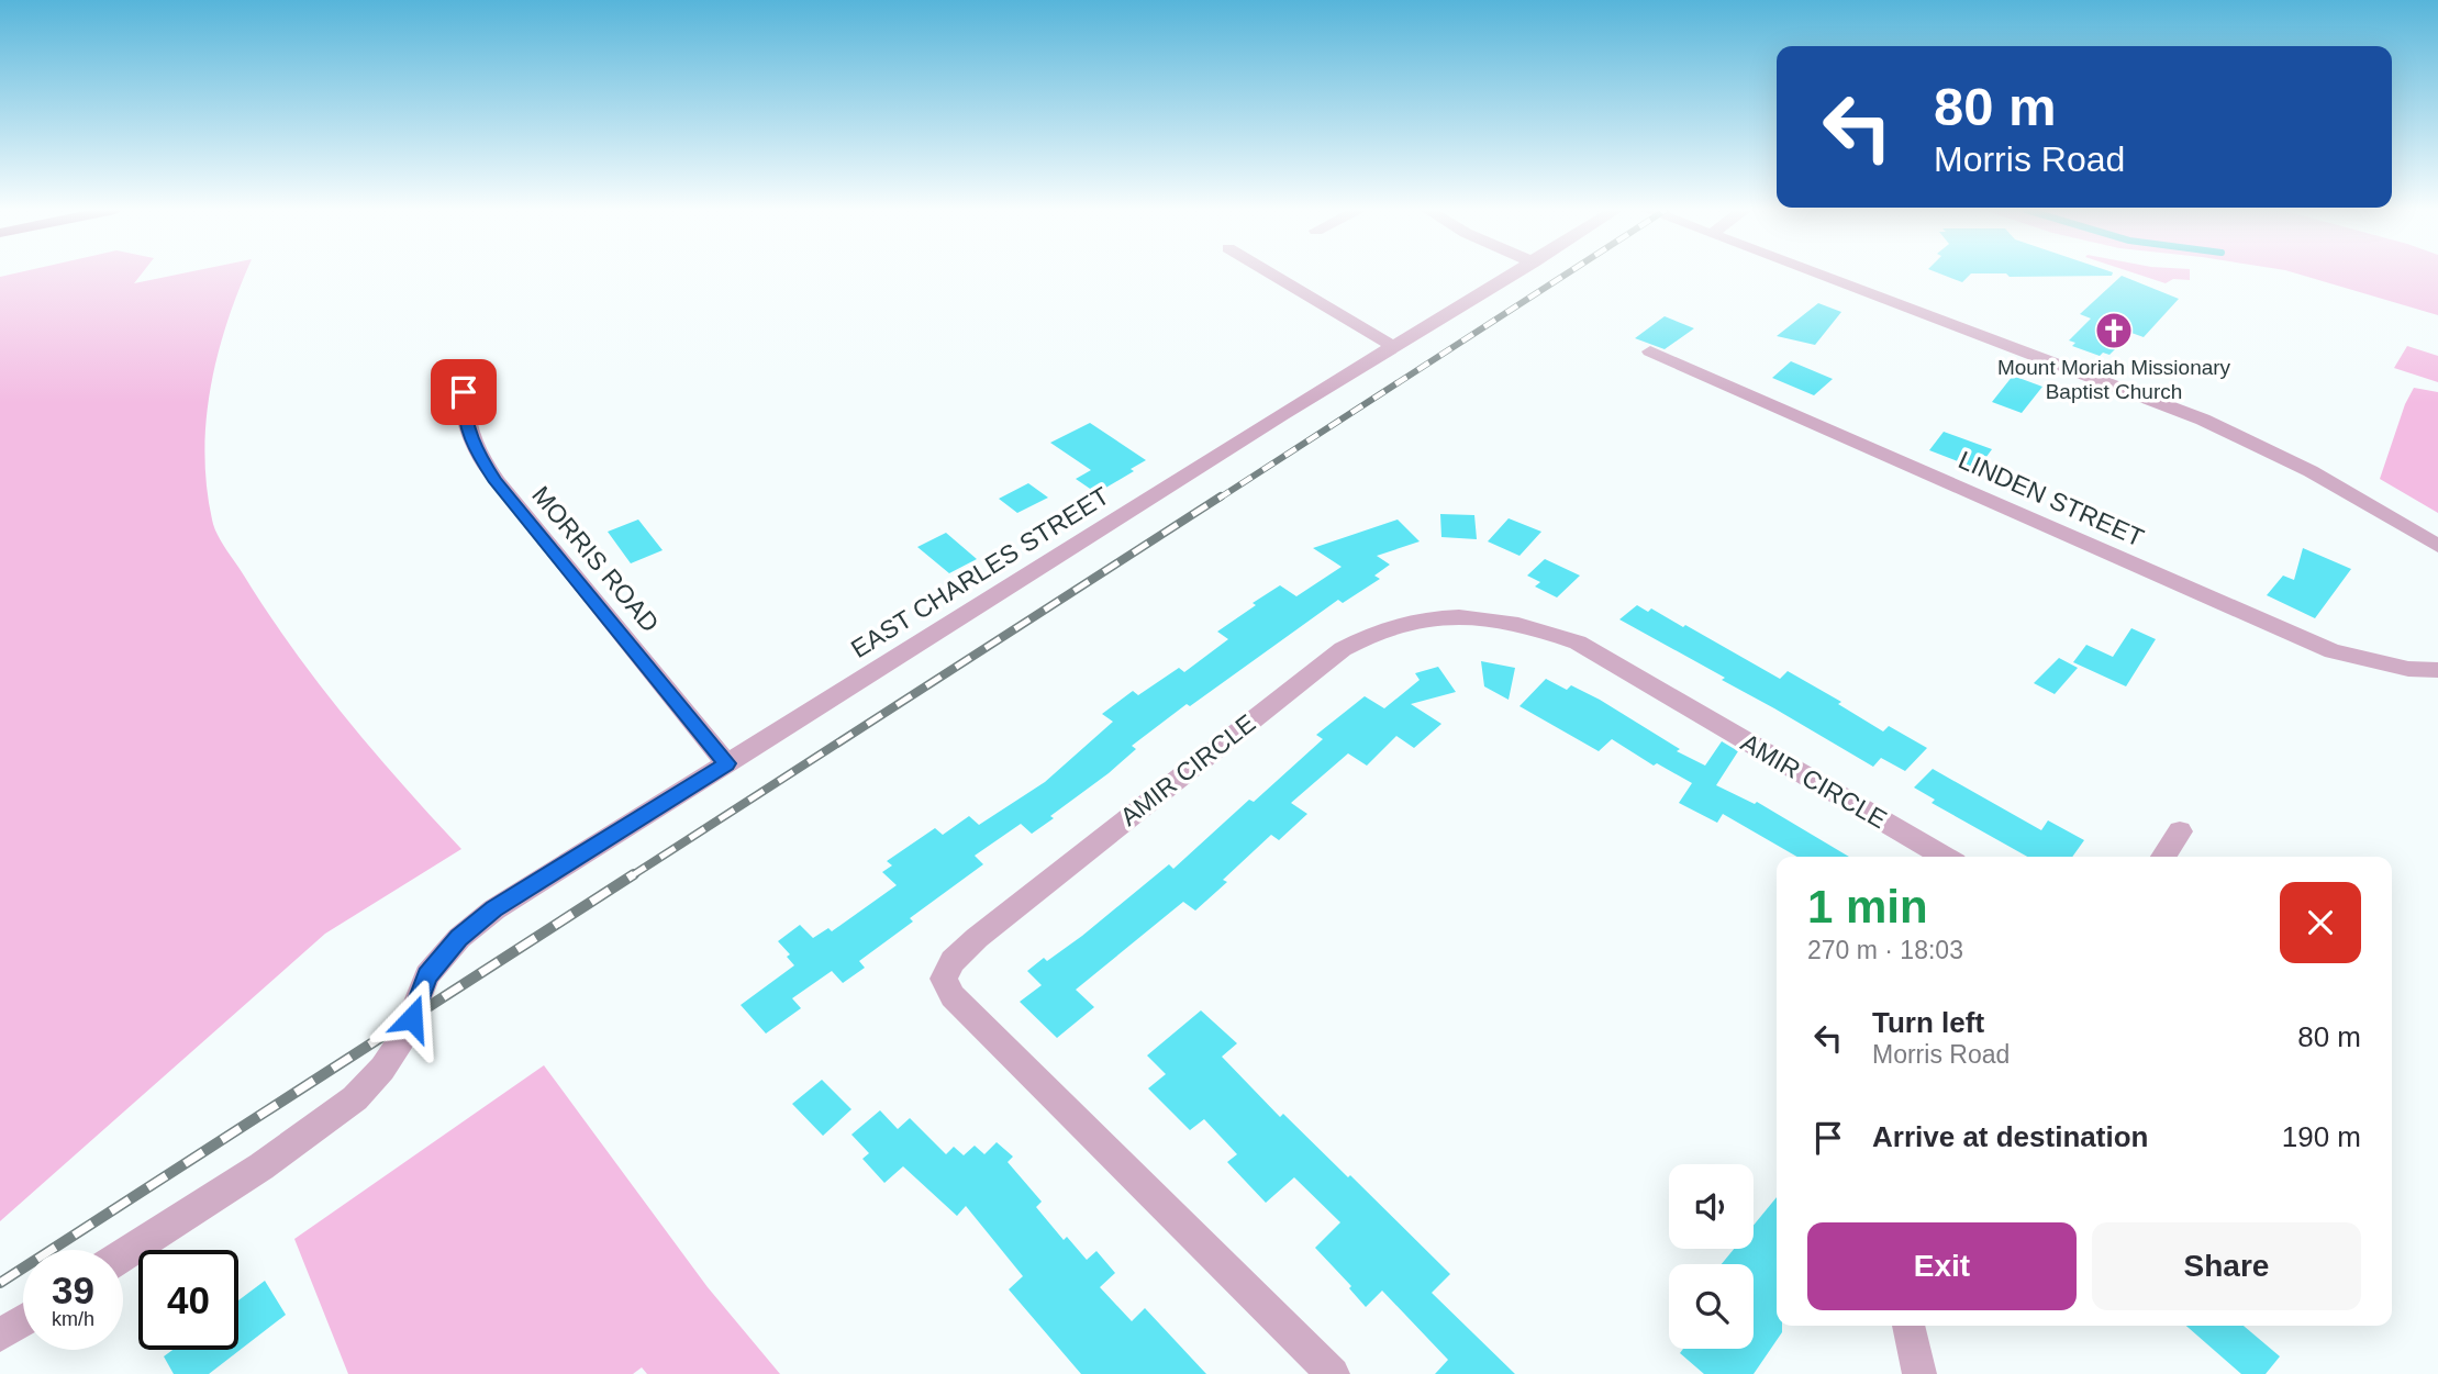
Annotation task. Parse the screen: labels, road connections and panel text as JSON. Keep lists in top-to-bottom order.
{
  "streets": {
    "street": [
      "LINDEN STREET",
      "MORRIS ROAD",
      "EAST CHARLES STREET",
      "AMIR CIRCLE"
    ]
  },
  "crossings": [
    ["MORRIS ROAD", "EAST CHARLES STREET"]
  ],
  "places": {
    "church": ["Mount Moriah Missionary Baptist Church"]
  },
  "page": {
    "turn": ["80 m", "Morris Road"],
    "heading": ["1 min", "270 m · 18:03"],
    "list": [
      {
        "name": "Turn left",
        "note": "Morris Road",
        "value": "80 m"
      },
      {
        "name": "Arrive at destination",
        "value": "190 m"
      }
    ],
    "buttons": ["Exit", "Share"],
    "speed": "39 km/h",
    "limit": "40"
  }
}
